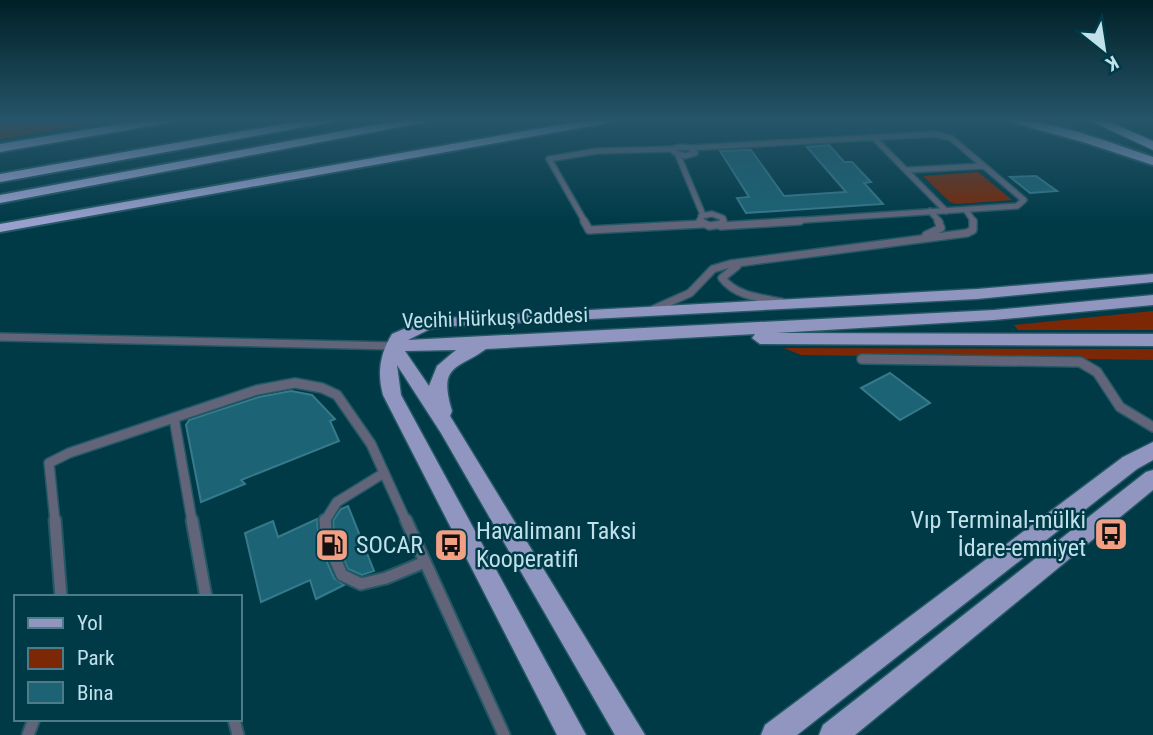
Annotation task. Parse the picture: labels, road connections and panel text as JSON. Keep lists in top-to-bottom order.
{
  "streets": {
    "main road": ["Vecihi Hürkuş Caddesi"]
  },
  "places": {
    "bus stop": ["Vıp Terminal-mülki İdare-emniyet", "Havalimanı Taksi Kooperatifi"],
    "fuel station": ["SOCAR"]
  },
  "legend": ["Yol", "Park", "Bina"],
  "north": "bottom right"
}
